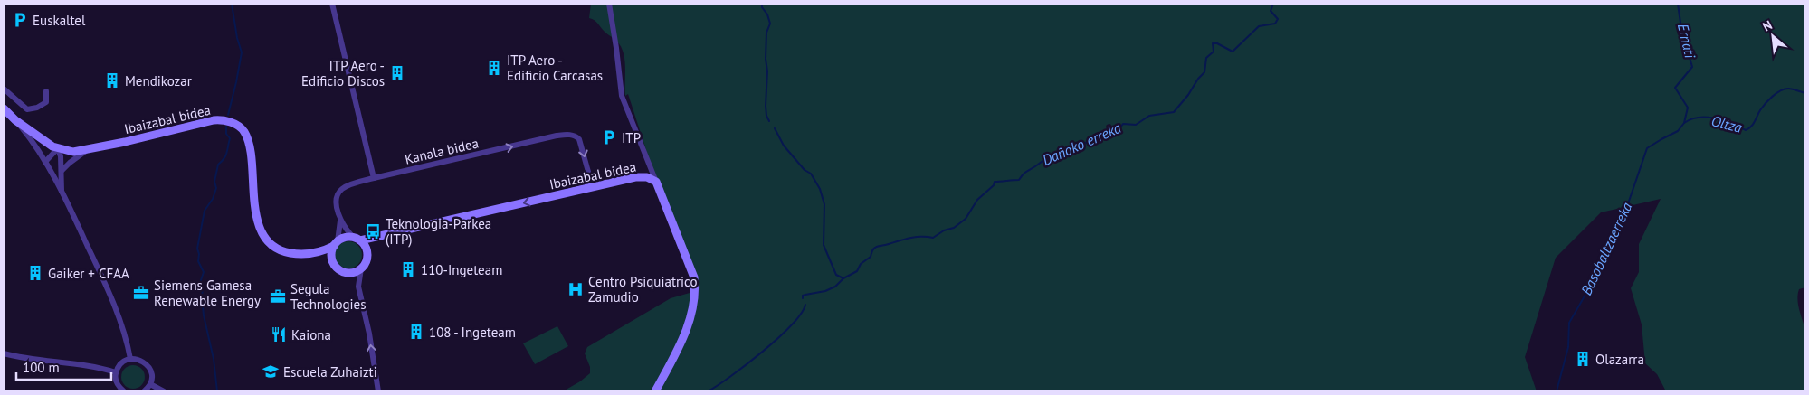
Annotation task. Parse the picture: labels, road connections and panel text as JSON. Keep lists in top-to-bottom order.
{
  "streets": {
    "street": ["Ibaizabal bidea", "Kanala bidea"]
  },
  "crossings": [
    ["Ibaizabal bidea", "Kanala bidea"]
  ],
  "one_way": ["Kanala bidea"],
  "water": [
    "Ernati",
    "Oltza",
    "Dañoko erreka",
    "Basobaltzaerreka"
  ],
  "places": {
    "parking": ["Euskaltel", "ITP"],
    "building": [
      "ITP Aero - Edificio Carcasas",
      "ITP Aero - Edificio Discos",
      "Mendikozar",
      "110-Ingeteam",
      "Gaiker + CFAA",
      "108 - Ingeteam",
      "Olazarra"
    ],
    "bus stop": ["Teknologia-Parkea (ITP)"],
    "hospital": ["Centro Psiquiatrico Zamudio"],
    "office": ["Siemens Gamesa Renewable Energy", "Segula Technologies"],
    "restaurant": ["Kaiona"],
    "school or university": ["Escuela Zuhaizti"]
  },
  "scale_bar": "100 m",
  "north": "top left"
}
